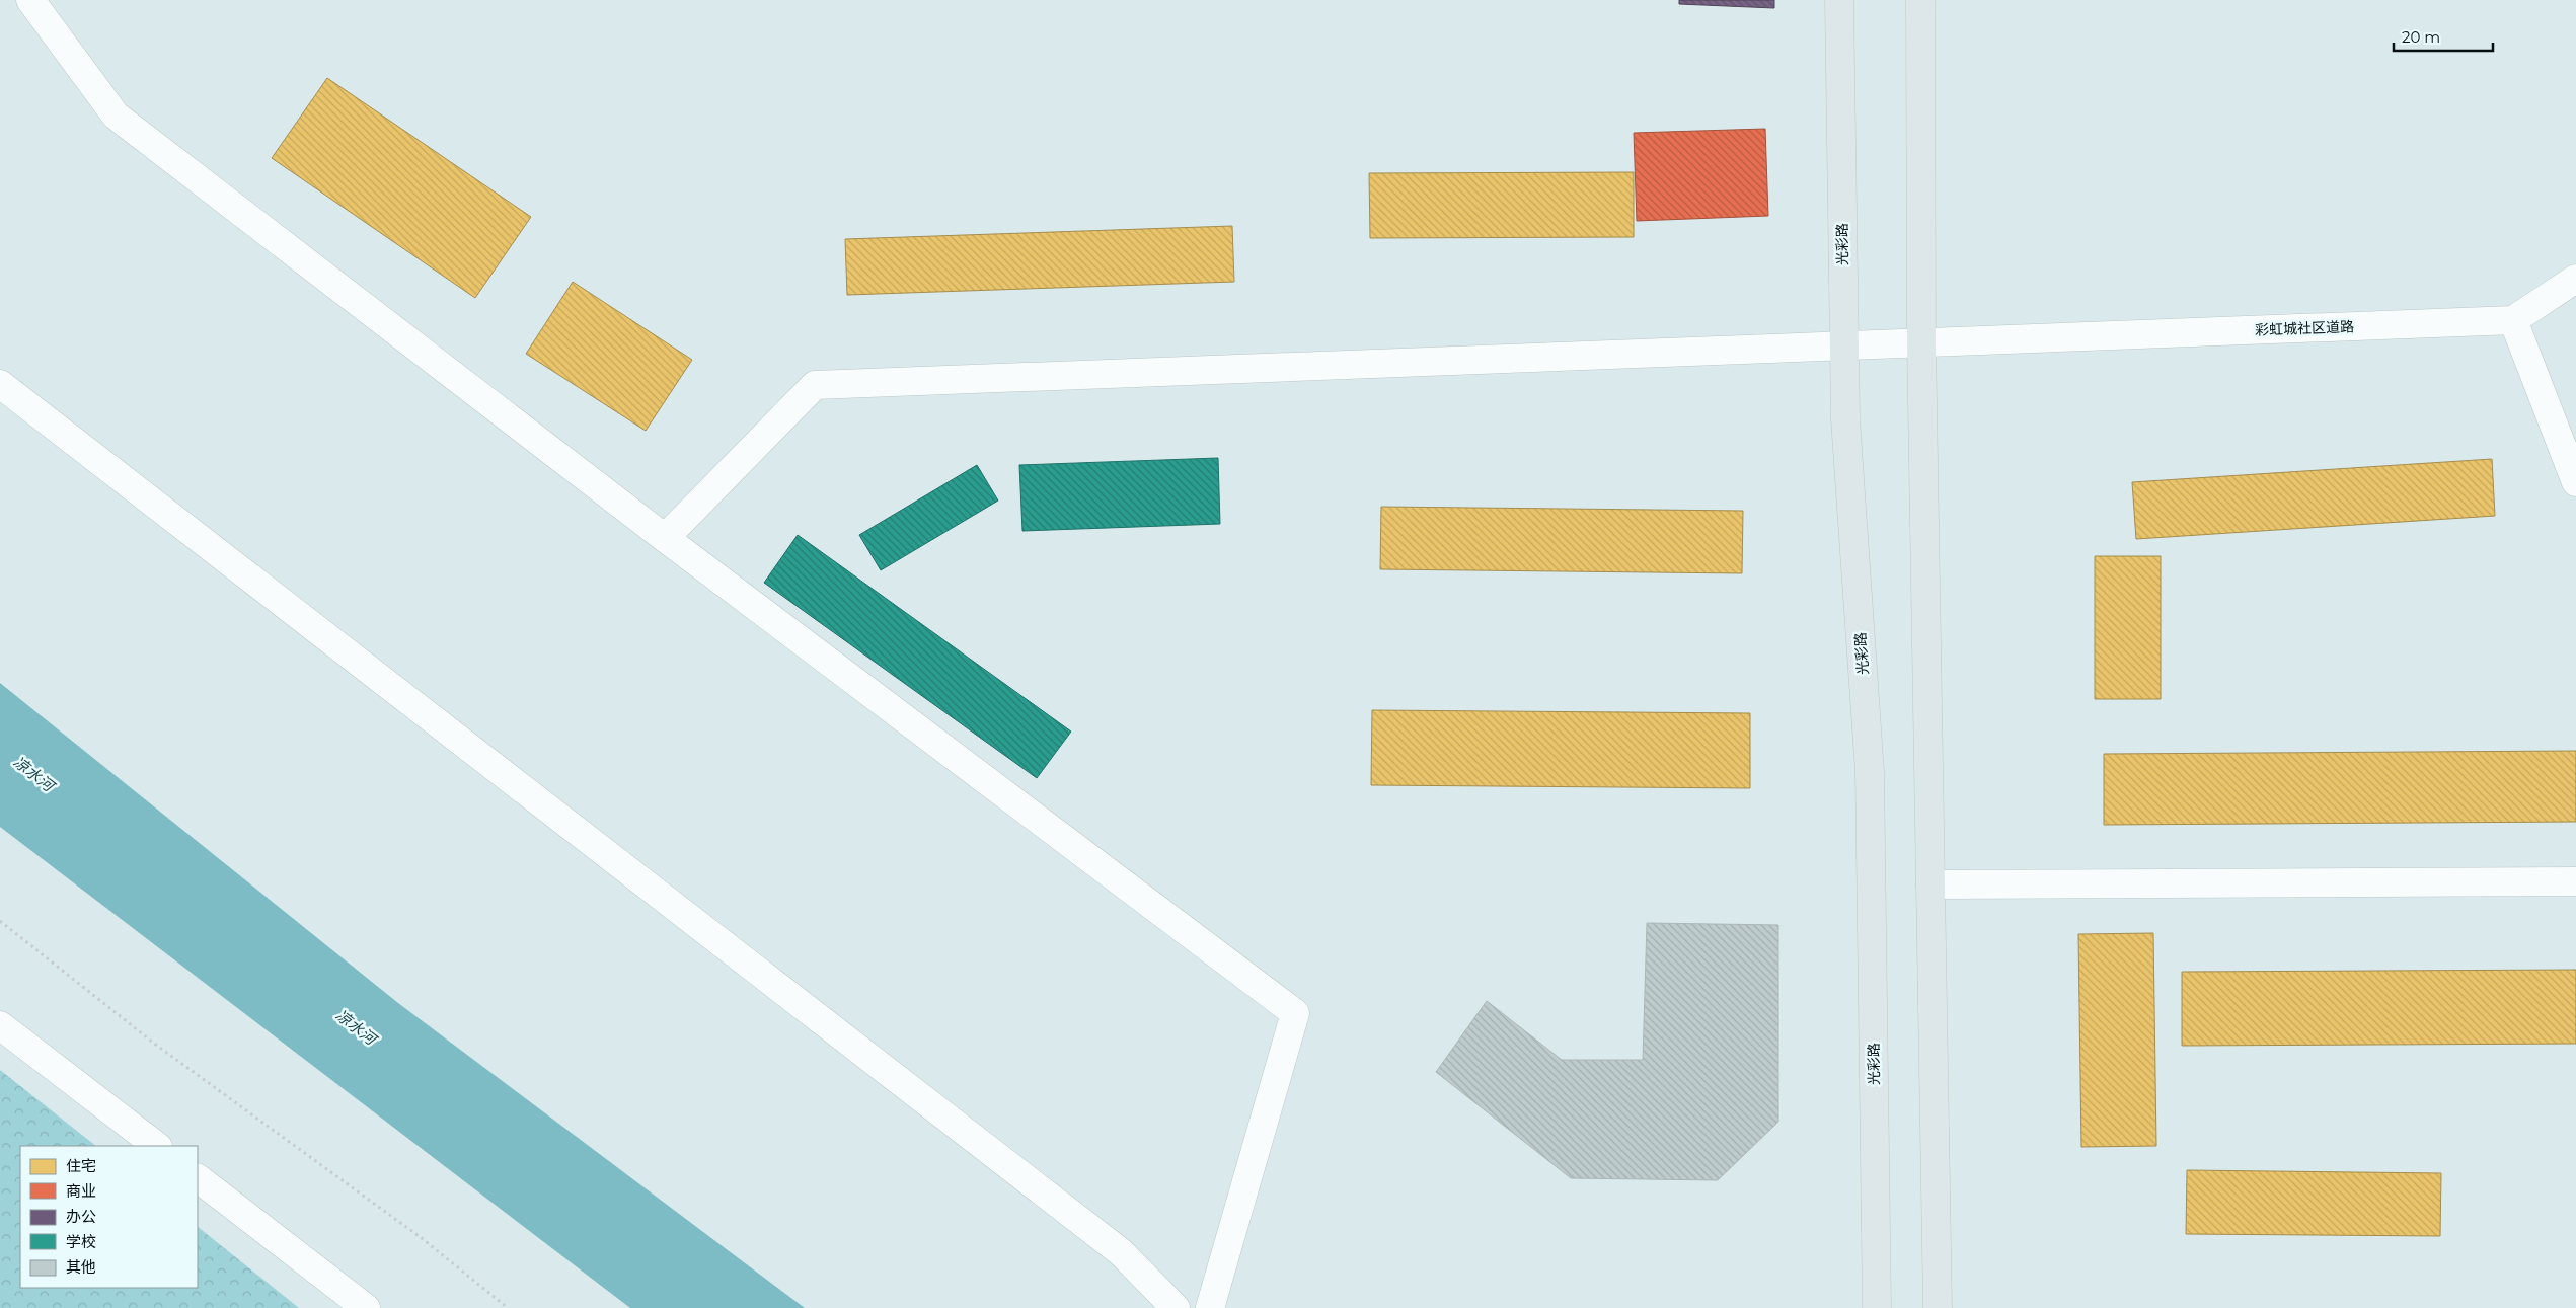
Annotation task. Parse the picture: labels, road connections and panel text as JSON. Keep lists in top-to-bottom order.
{
  "streets": {
    "main road": ["光彩路"],
    "street": ["彩虹城社区道路"]
  },
  "crossings": [
    ["光彩路", "彩虹城社区道路"]
  ],
  "water": ["凉水河"],
  "legend": [
    "住宅",
    "商业",
    "办公",
    "学校",
    "其他"
  ],
  "scale_bar": "20 m"
}
